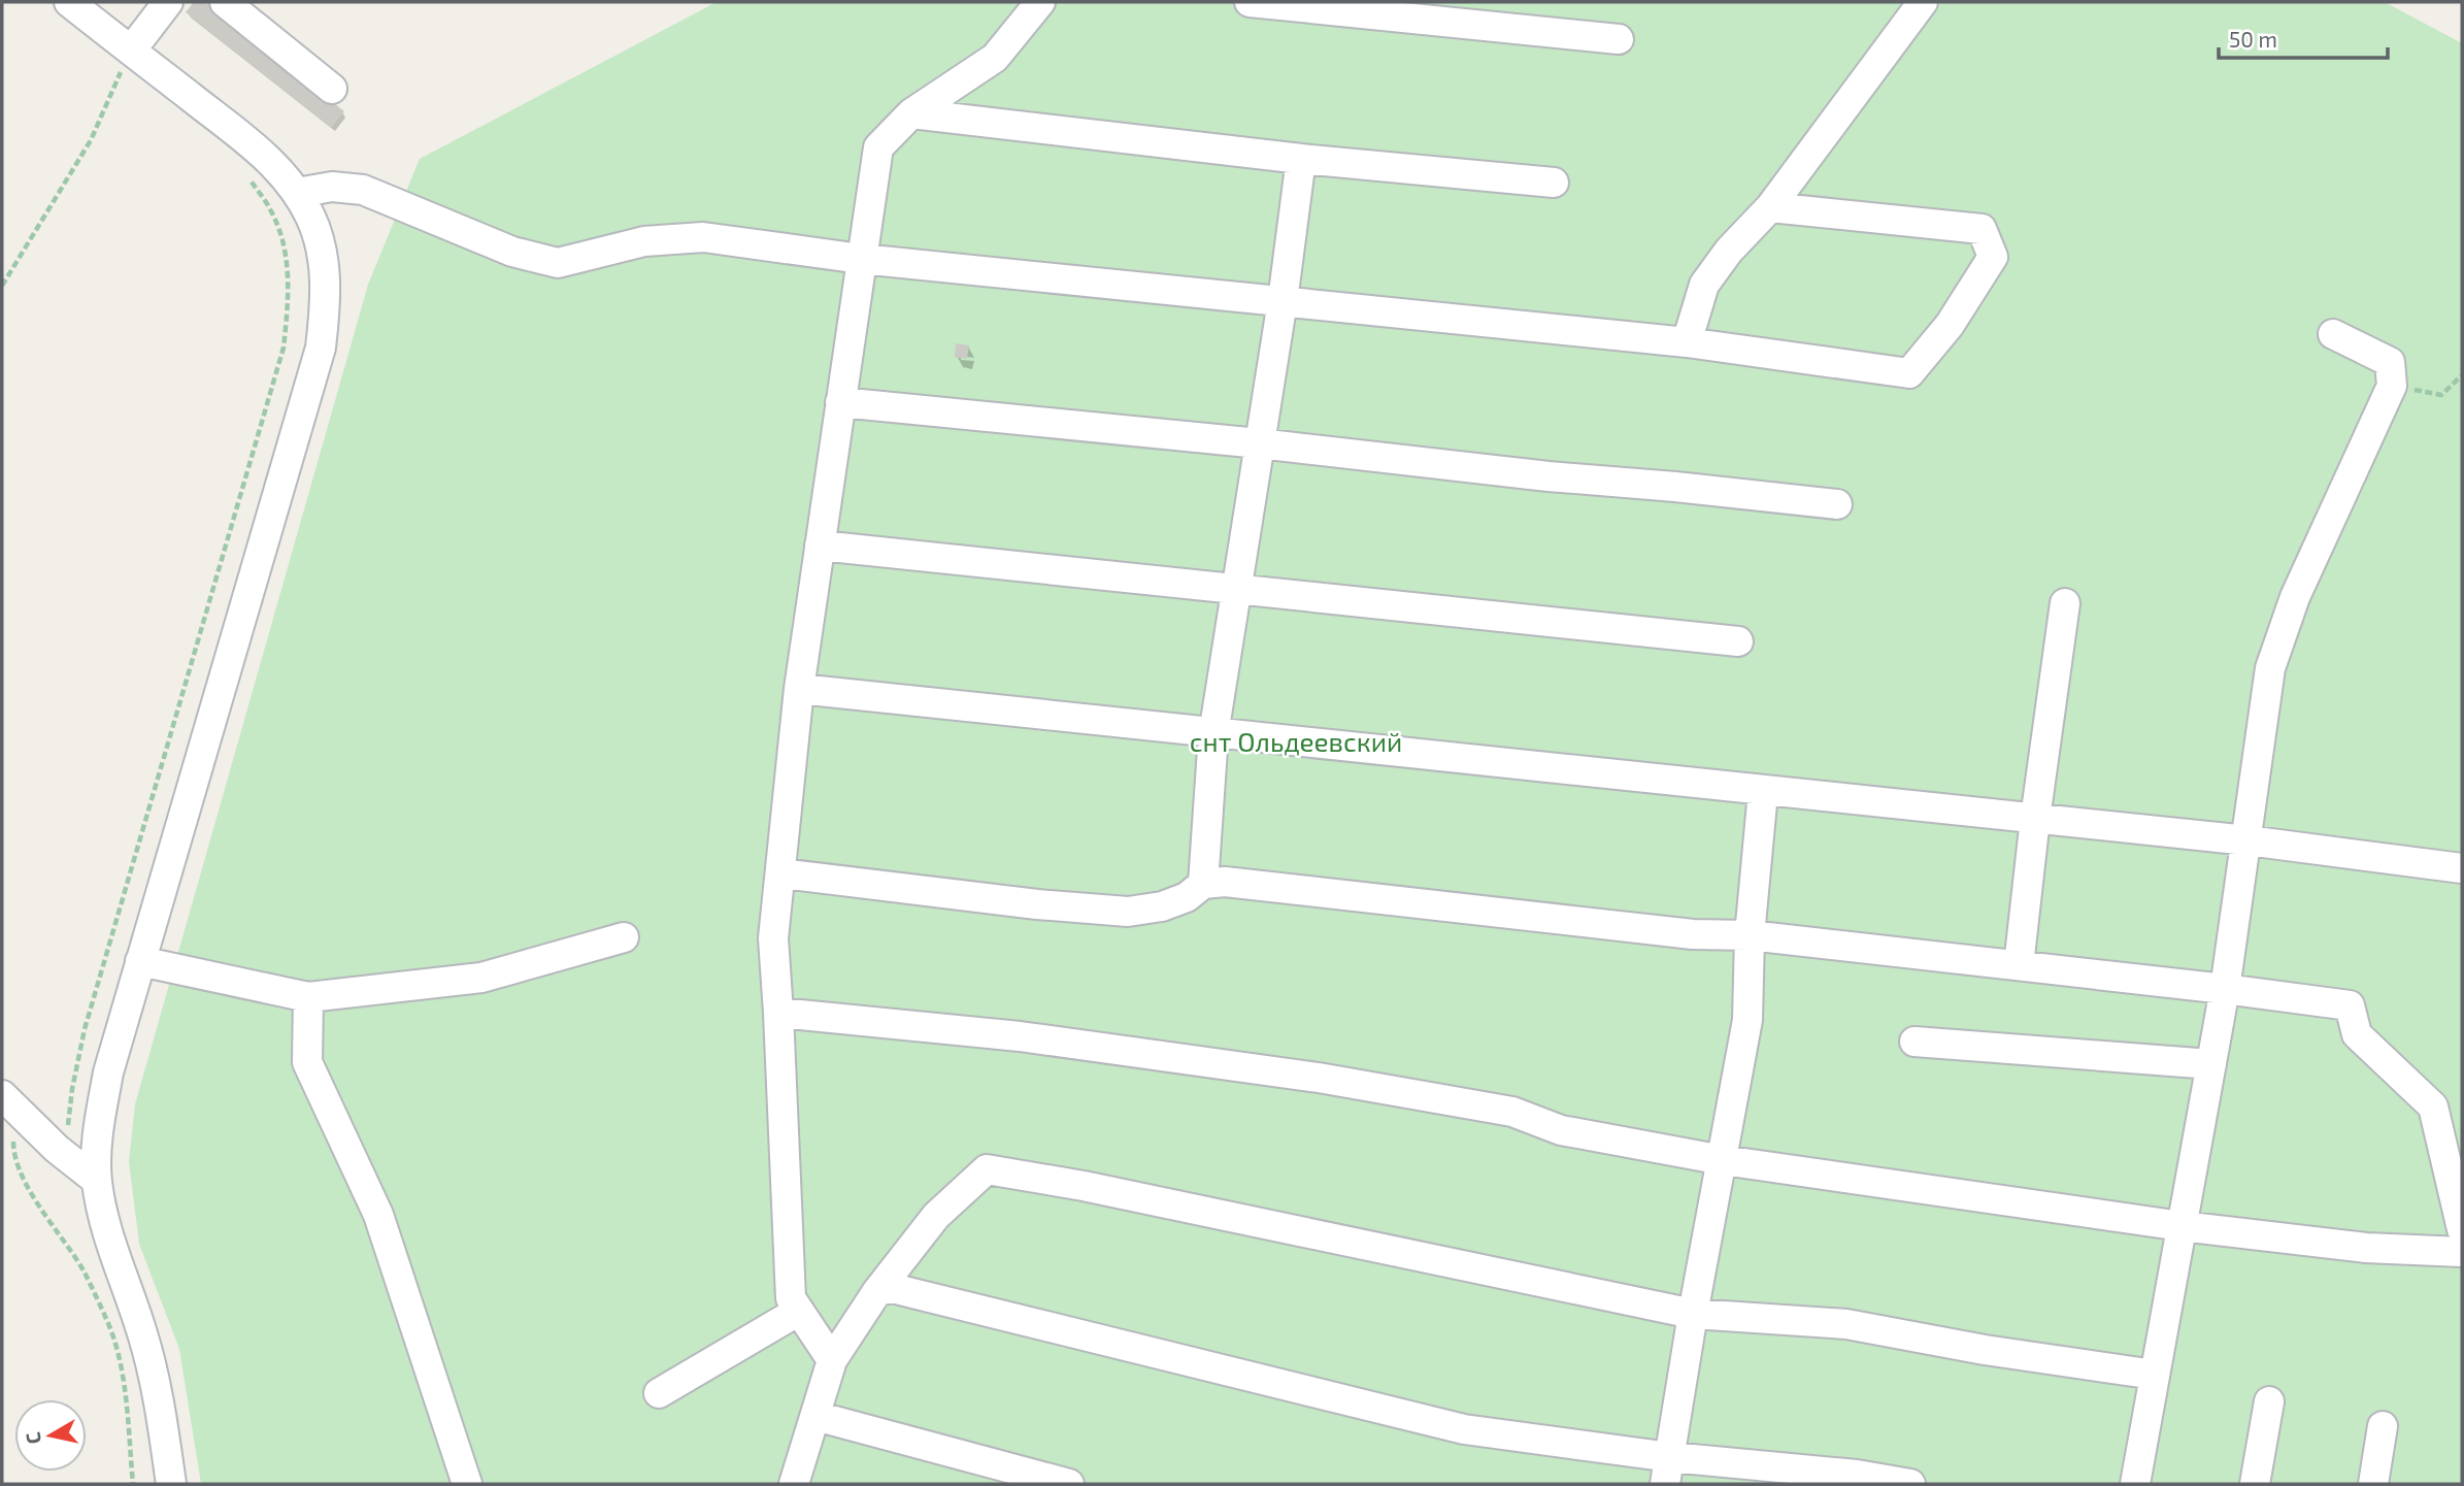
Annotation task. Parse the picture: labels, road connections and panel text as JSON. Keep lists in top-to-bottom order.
{
  "parks": ["снт Ольдеевский"],
  "scale_bar": "50 m",
  "north": "left"
}
